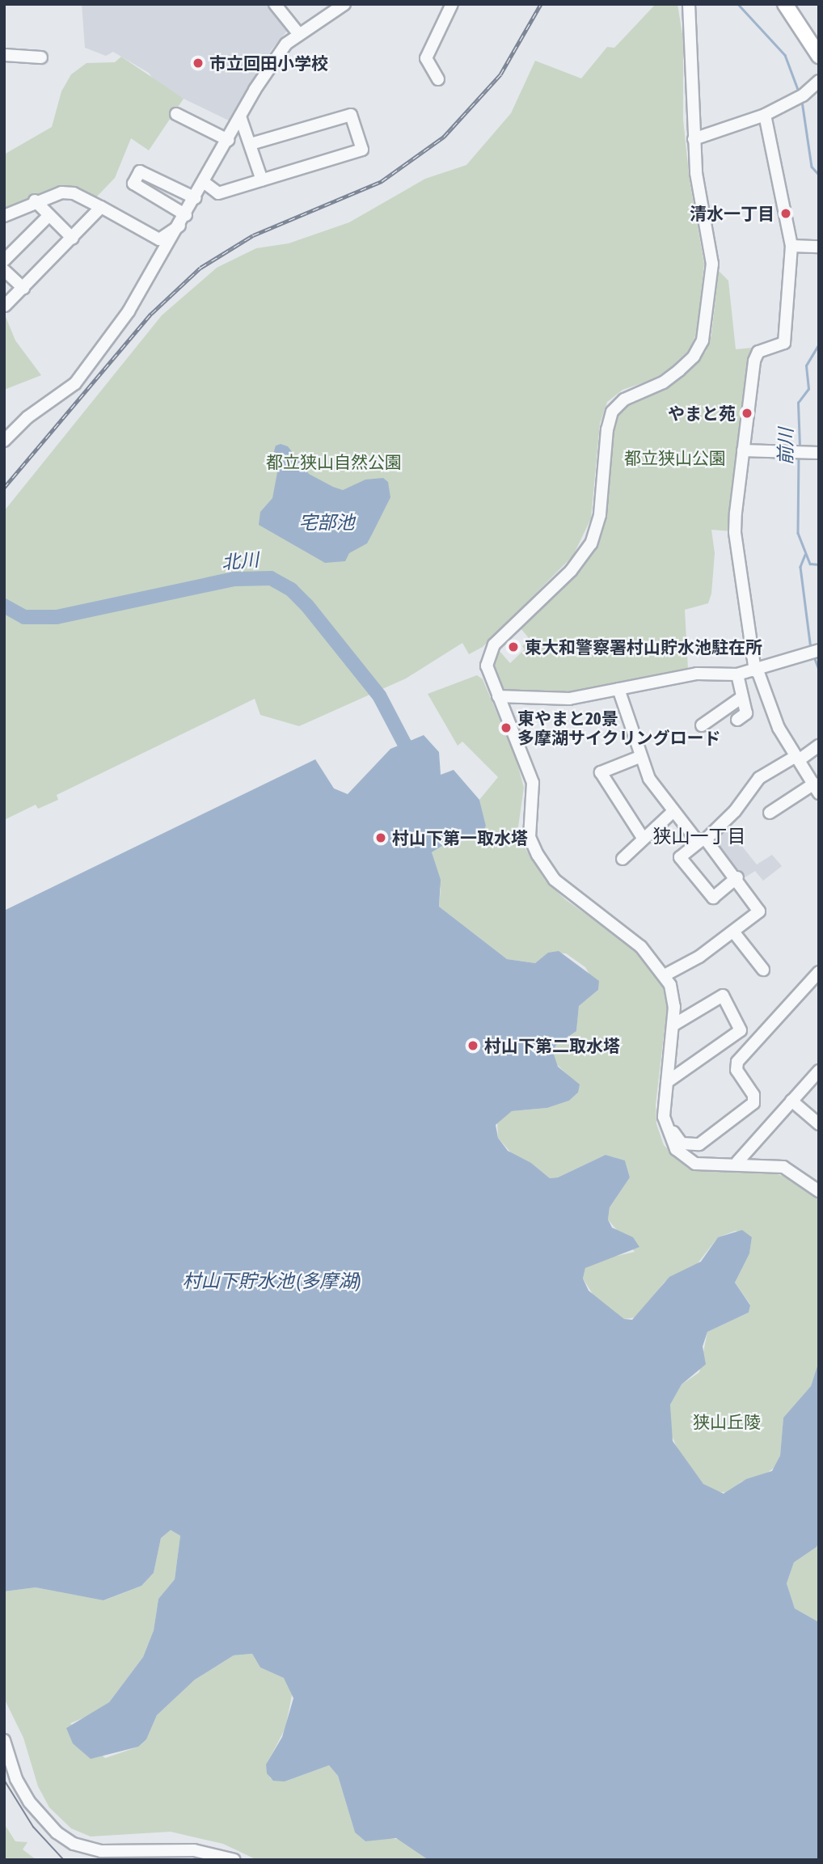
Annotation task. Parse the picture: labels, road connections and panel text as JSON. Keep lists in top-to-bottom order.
{
  "districts": ["狭山一丁目"],
  "water": [
    "前川",
    "宅部池",
    "北川",
    "村山下貯水池 (多摩湖)"
  ],
  "parks": ["都立狭山公園", "都立狭山自然公園", "狭山丘陵"],
  "places": [
    "市立回田小学校",
    "清水一丁目",
    "やまと苑",
    "東大和警察署村山貯水池駐在所",
    "東やまと20景 多摩湖サイクリングロード",
    "村山下第一取水塔",
    "村山下第二取水塔"
  ]
}
